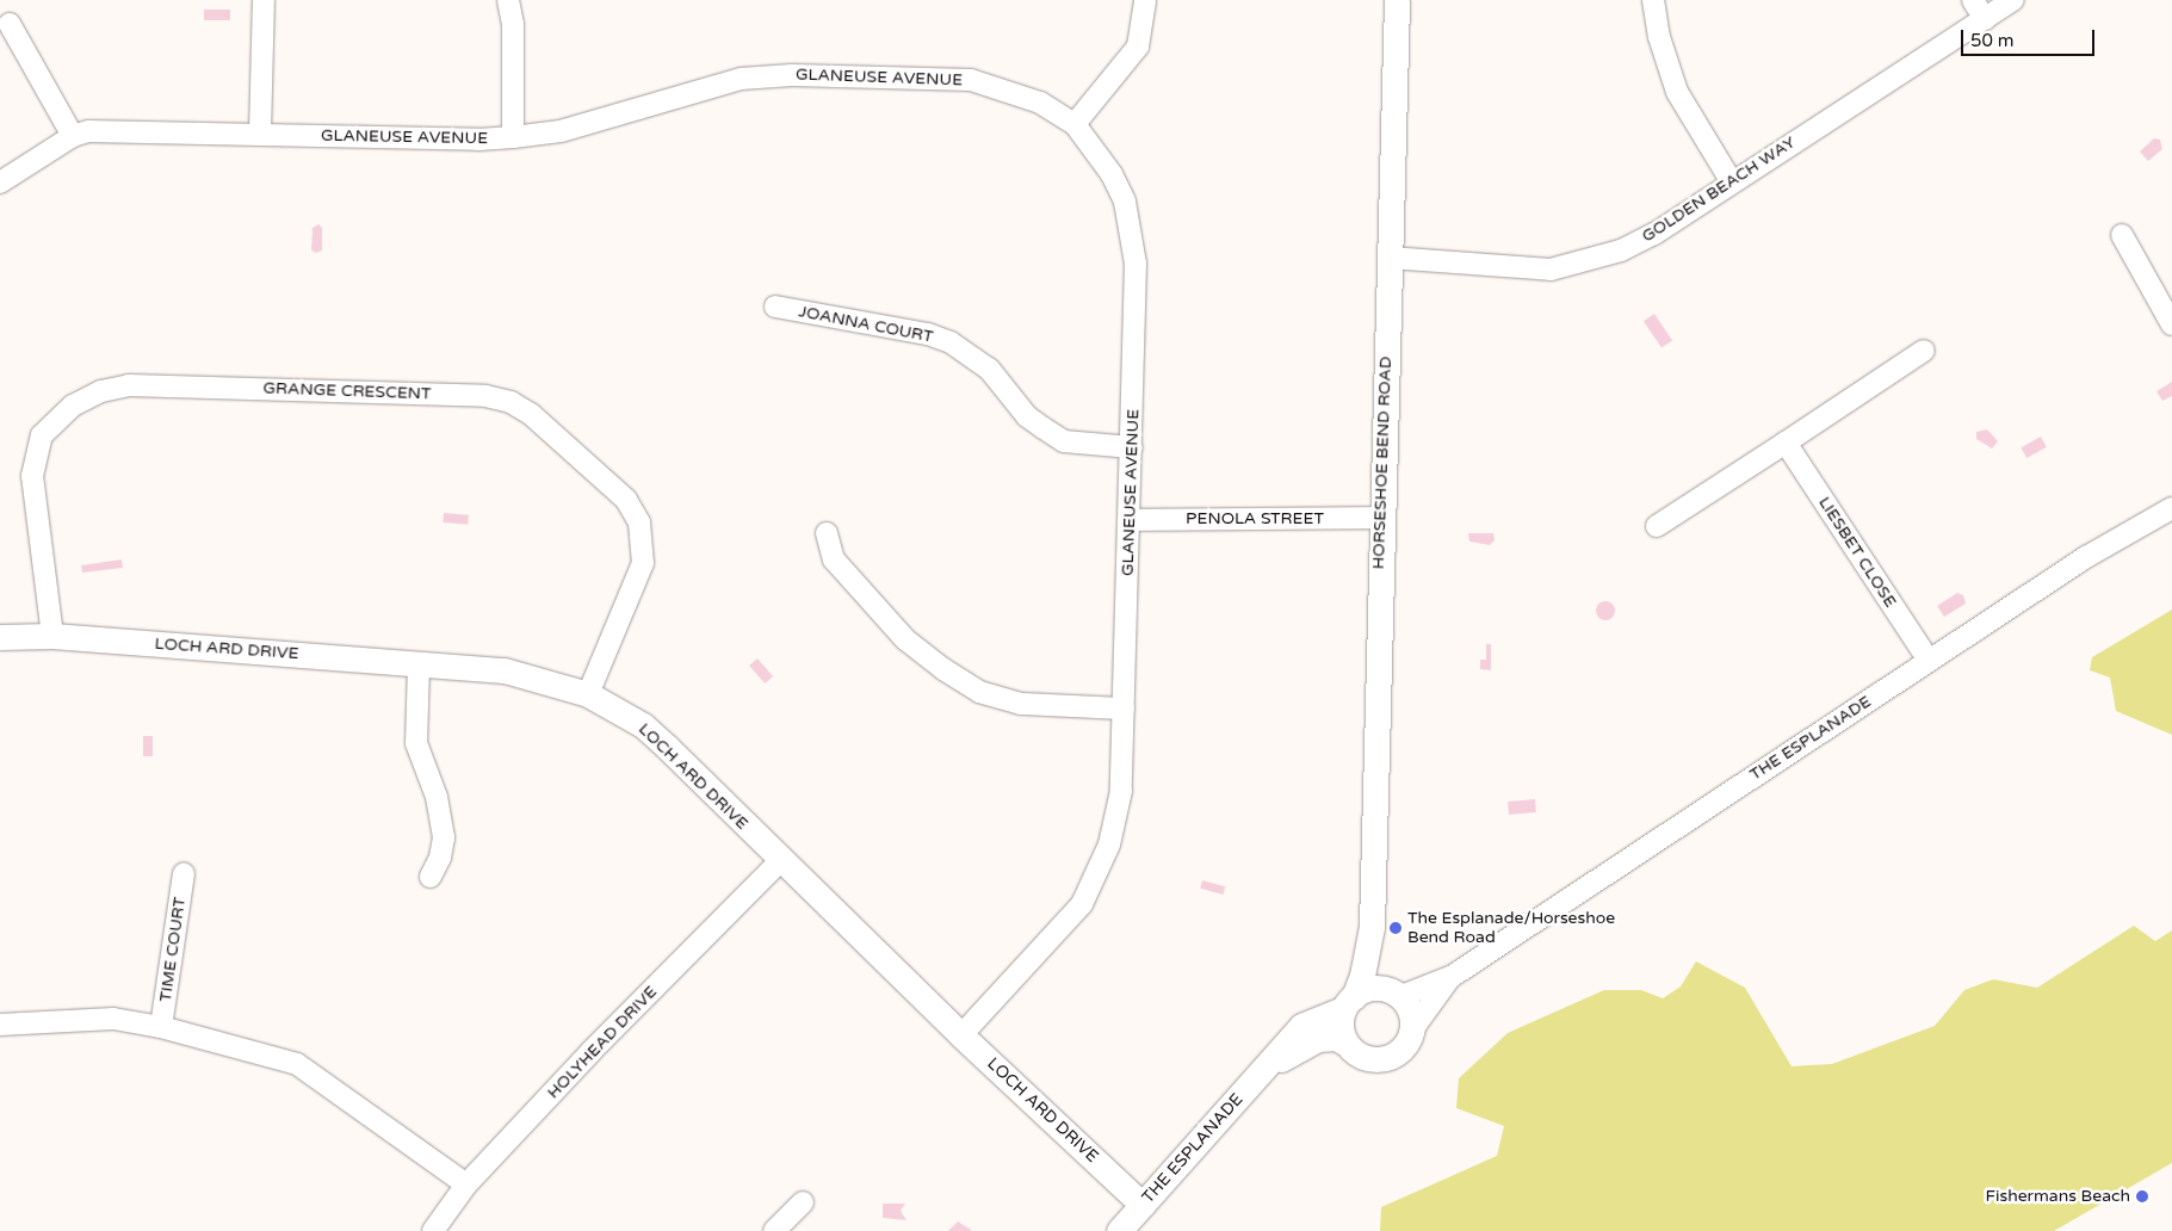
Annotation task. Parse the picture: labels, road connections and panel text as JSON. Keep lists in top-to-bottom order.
{
  "streets": {
    "street": [
      "GLANEUSE AVENUE",
      "GOLDEN BEACH WAY",
      "JOANNA COURT",
      "GRANGE CRESCENT",
      "HORSESHOE BEND ROAD",
      "PENOLA STREET",
      "LIESBET CLOSE",
      "LOCH ARD DRIVE",
      "THE ESPLANADE",
      "TIME COURT",
      "HOLYHEAD DRIVE"
    ]
  },
  "crossings": [
    ["GLANEUSE AVENUE", "JOANNA COURT"],
    ["GLANEUSE AVENUE", "PENOLA STREET"],
    ["GLANEUSE AVENUE", "LOCH ARD DRIVE"],
    ["GOLDEN BEACH WAY", "HORSESHOE BEND ROAD"],
    ["GRANGE CRESCENT", "LOCH ARD DRIVE"],
    ["HORSESHOE BEND ROAD", "PENOLA STREET"],
    ["HORSESHOE BEND ROAD", "THE ESPLANADE"],
    ["LIESBET CLOSE", "THE ESPLANADE"],
    ["LOCH ARD DRIVE", "THE ESPLANADE"],
    ["LOCH ARD DRIVE", "HOLYHEAD DRIVE"]
  ],
  "places": ["The Esplanade/Horseshoe Bend Road", "Fishermans Beach"],
  "scale_bar": "50 m"
}
